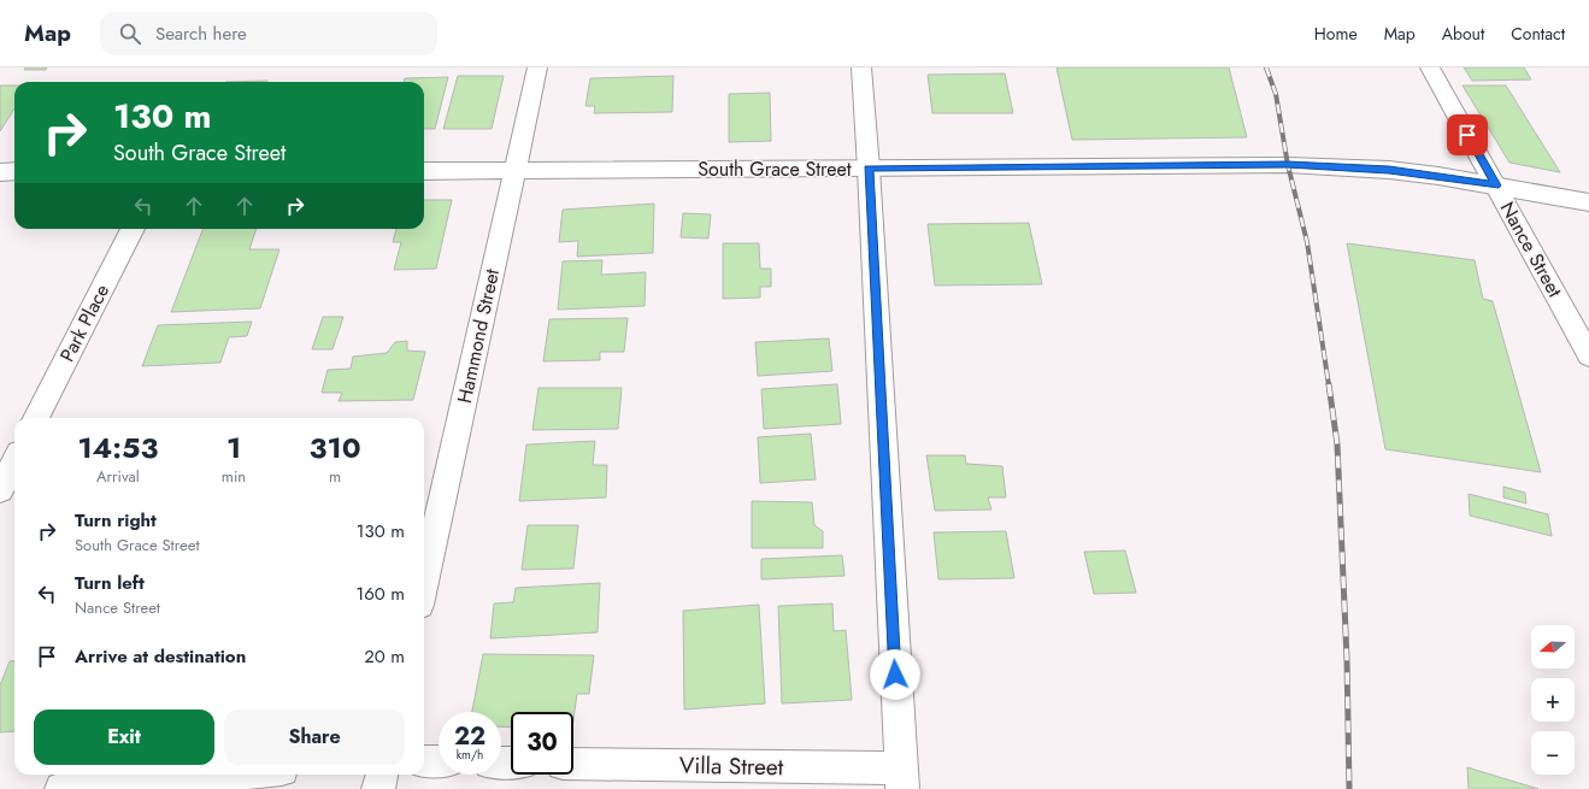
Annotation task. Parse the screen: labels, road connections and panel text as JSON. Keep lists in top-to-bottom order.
{
  "streets": {
    "street": [
      "South Grace Street",
      "Nance Street",
      "Park Place",
      "Hammond Street",
      "Villa Street"
    ]
  },
  "crossings": [
    ["South Grace Street", "Nance Street"],
    ["South Grace Street", "Hammond Street"]
  ],
  "north": "left",
  "page": {
    "header": "Map",
    "search": "Search here",
    "nav": [
      "Home",
      "Map",
      "About",
      "Contact"
    ],
    "turn": ["130 m", "South Grace Street"],
    "eta": [
      "14:53",
      "Arrival",
      "1",
      "min",
      "310",
      "m"
    ],
    "list": [
      {
        "name": "Turn right",
        "note": "South Grace Street",
        "value": "130 m"
      },
      {
        "name": "Turn left",
        "note": "Nance Street",
        "value": "160 m"
      },
      {
        "name": "Arrive at destination",
        "value": "20 m"
      }
    ],
    "map_buttons": ["+", "−"],
    "buttons": ["Exit", "Share"],
    "speed": "22 km/h",
    "limit": "30"
  }
}
